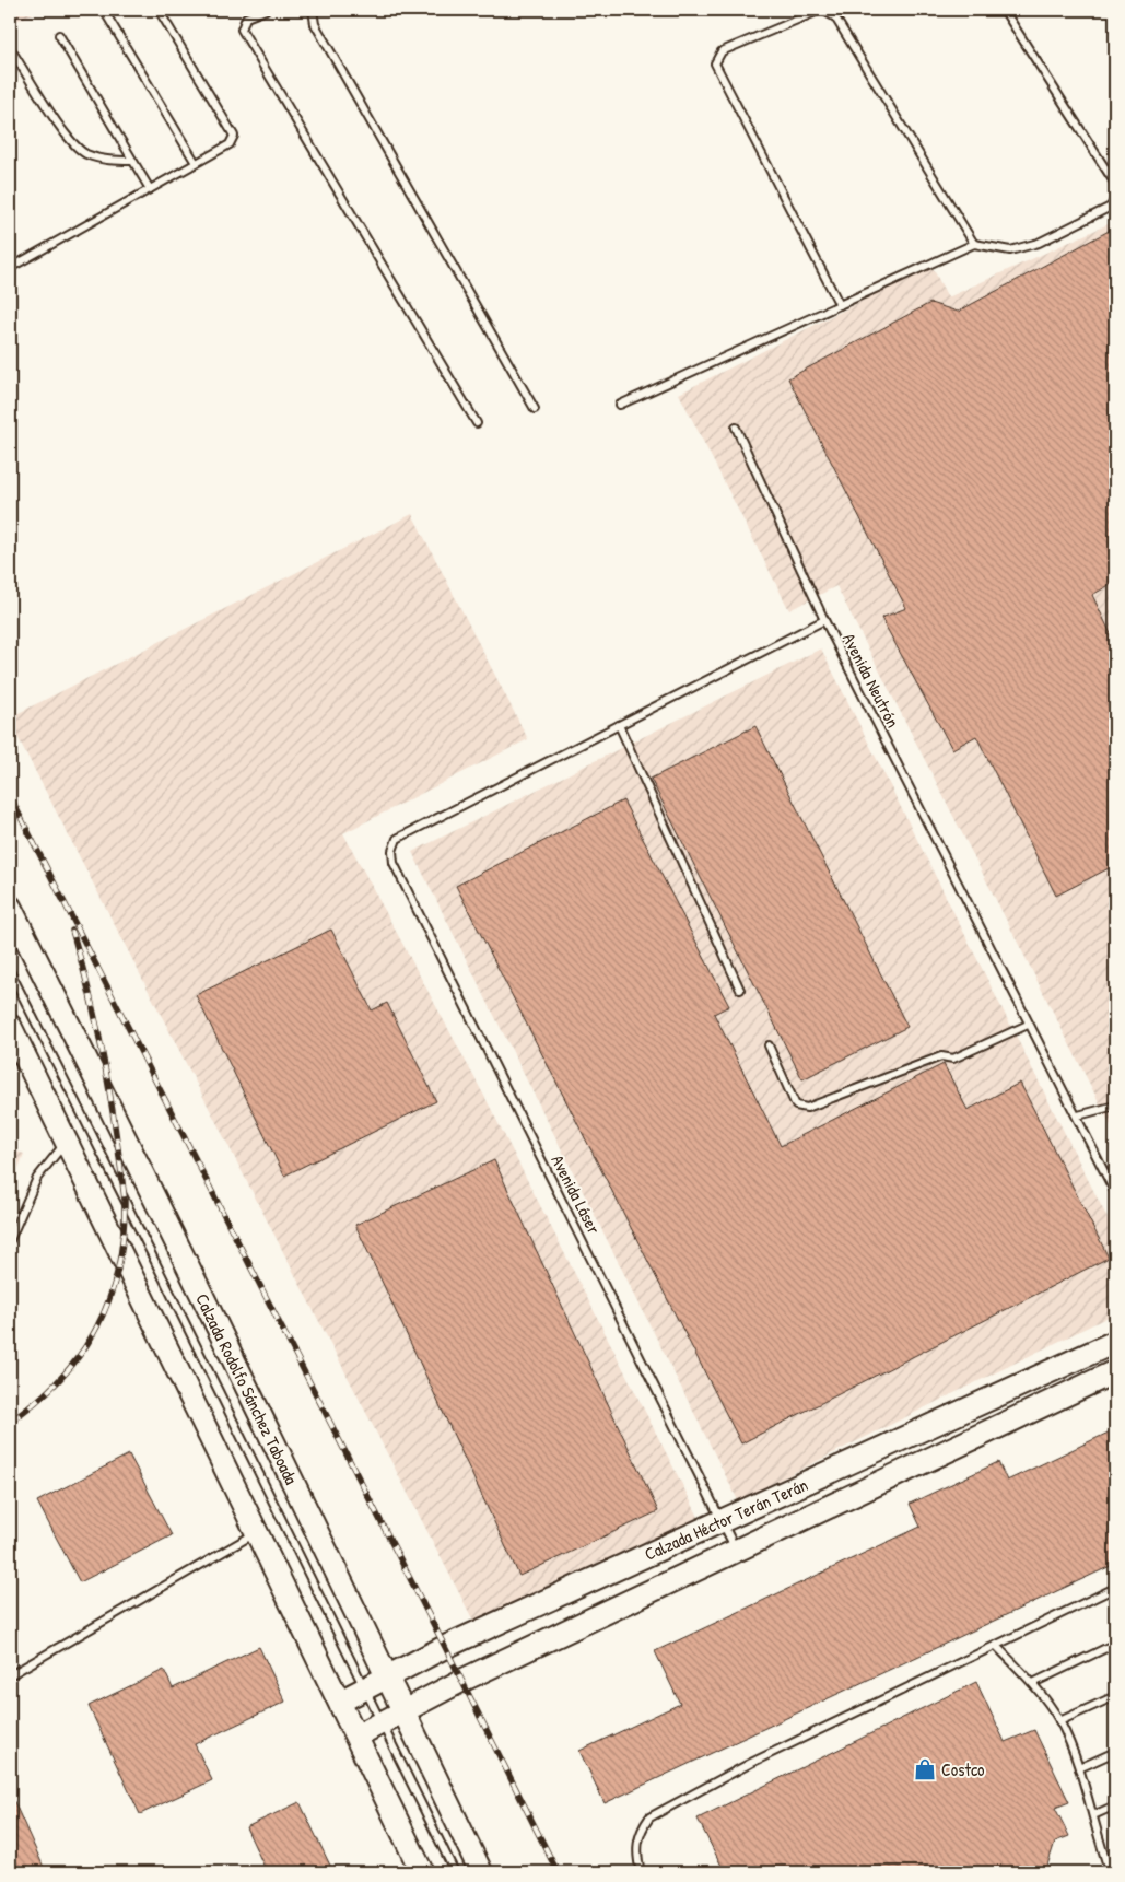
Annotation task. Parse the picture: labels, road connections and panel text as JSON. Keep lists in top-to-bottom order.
{
  "streets": {
    "main road": ["Calzada Rodolfo Sánchez Taboada", "Calzada Héctor Terán Terán"],
    "lane": ["Avenida Neutrón", "Avenida Láser"]
  },
  "crossings": [
    ["Avenida Neutrón", "Avenida Láser"],
    ["Avenida Láser", "Calzada Héctor Terán Terán"],
    ["Calzada Rodolfo Sánchez Taboada", "Calzada Héctor Terán Terán"]
  ],
  "places": {
    "shop": ["Costco"]
  }
}
